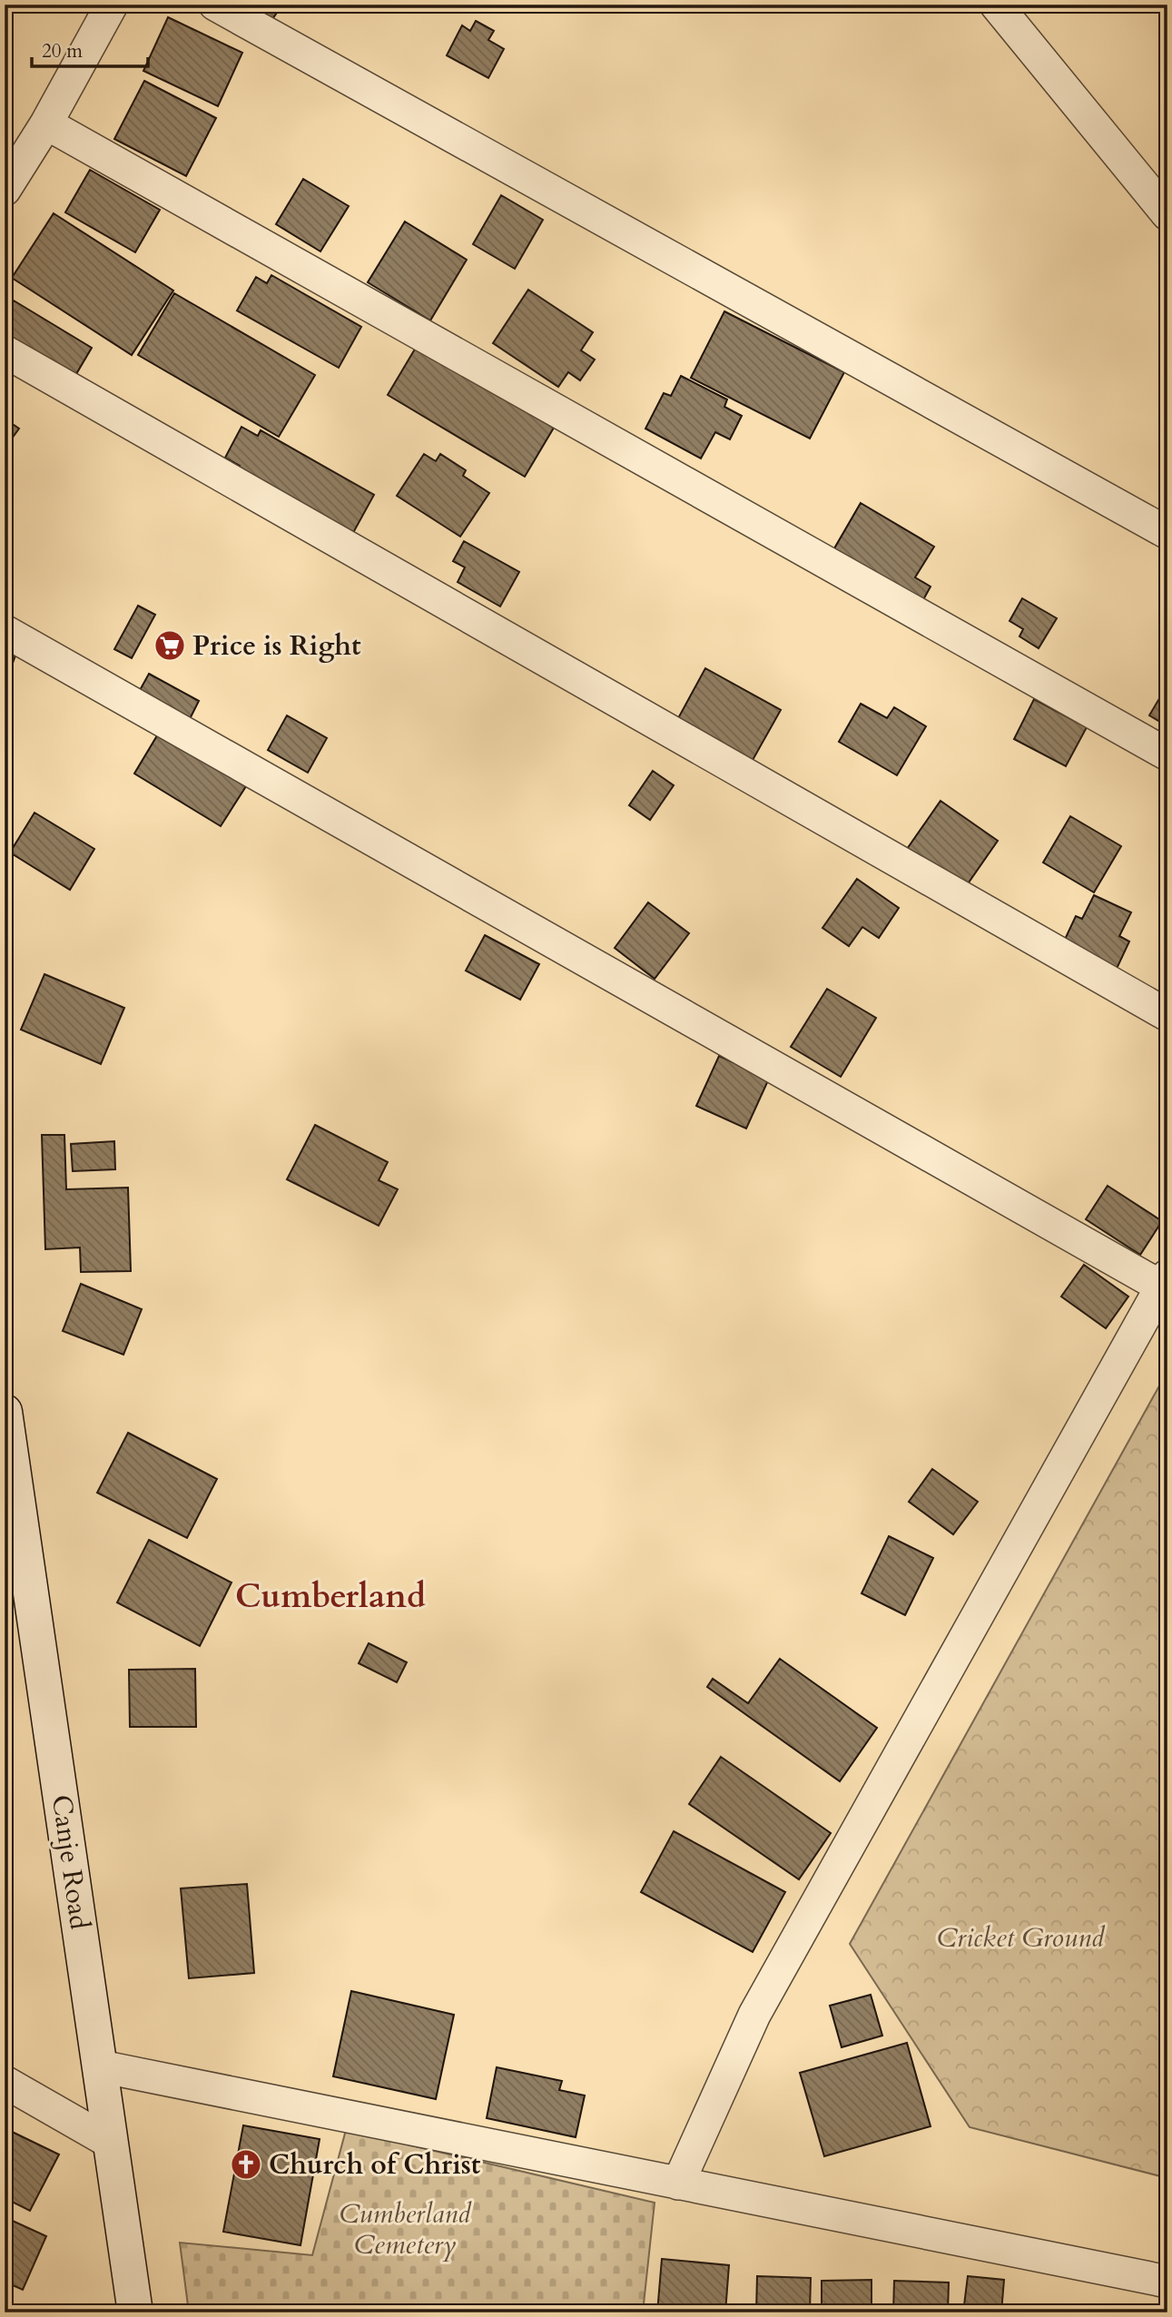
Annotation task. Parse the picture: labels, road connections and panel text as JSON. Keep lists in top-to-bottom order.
{
  "streets": {
    "street": ["Canje Road"]
  },
  "districts": ["Cumberland"],
  "parks": ["Cricket Ground", "Cumberland Cemetery"],
  "places": {
    "supermarket": ["Price is Right"],
    "church": ["Church of Christ"]
  },
  "scale_bar": "20 m"
}
